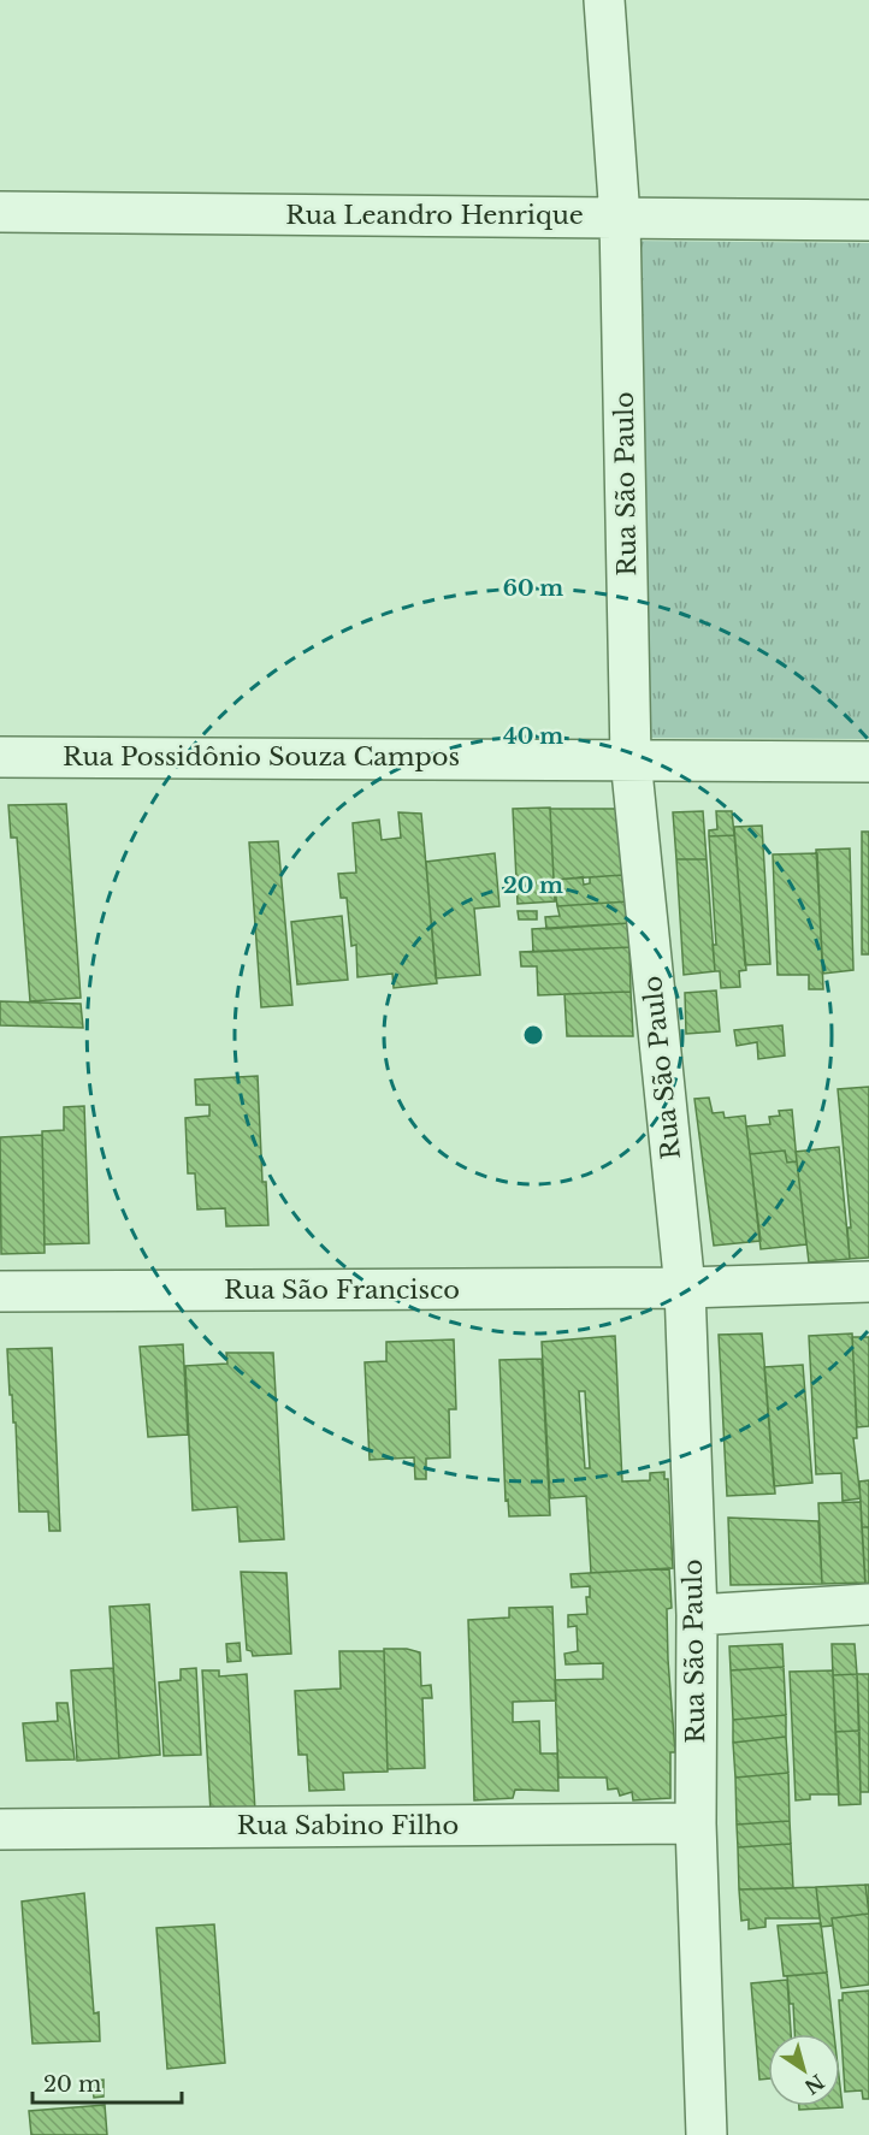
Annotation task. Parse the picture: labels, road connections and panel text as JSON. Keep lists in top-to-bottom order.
{
  "streets": {
    "street": [
      "Rua Leandro Henrique",
      "Rua São Paulo",
      "Rua Possidônio Souza Campos",
      "Rua São Francisco",
      "Rua Sabino Filho"
    ]
  },
  "crossings": [
    ["Rua Leandro Henrique", "Rua São Paulo"],
    ["Rua São Paulo", "Rua Possidônio Souza Campos"],
    ["Rua São Paulo", "Rua São Francisco"],
    ["Rua São Paulo", "Rua Sabino Filho"]
  ],
  "scale_bar": "20 m",
  "north": "bottom right",
  "rings": ["60 m", "40 m", "20 m"]
}
